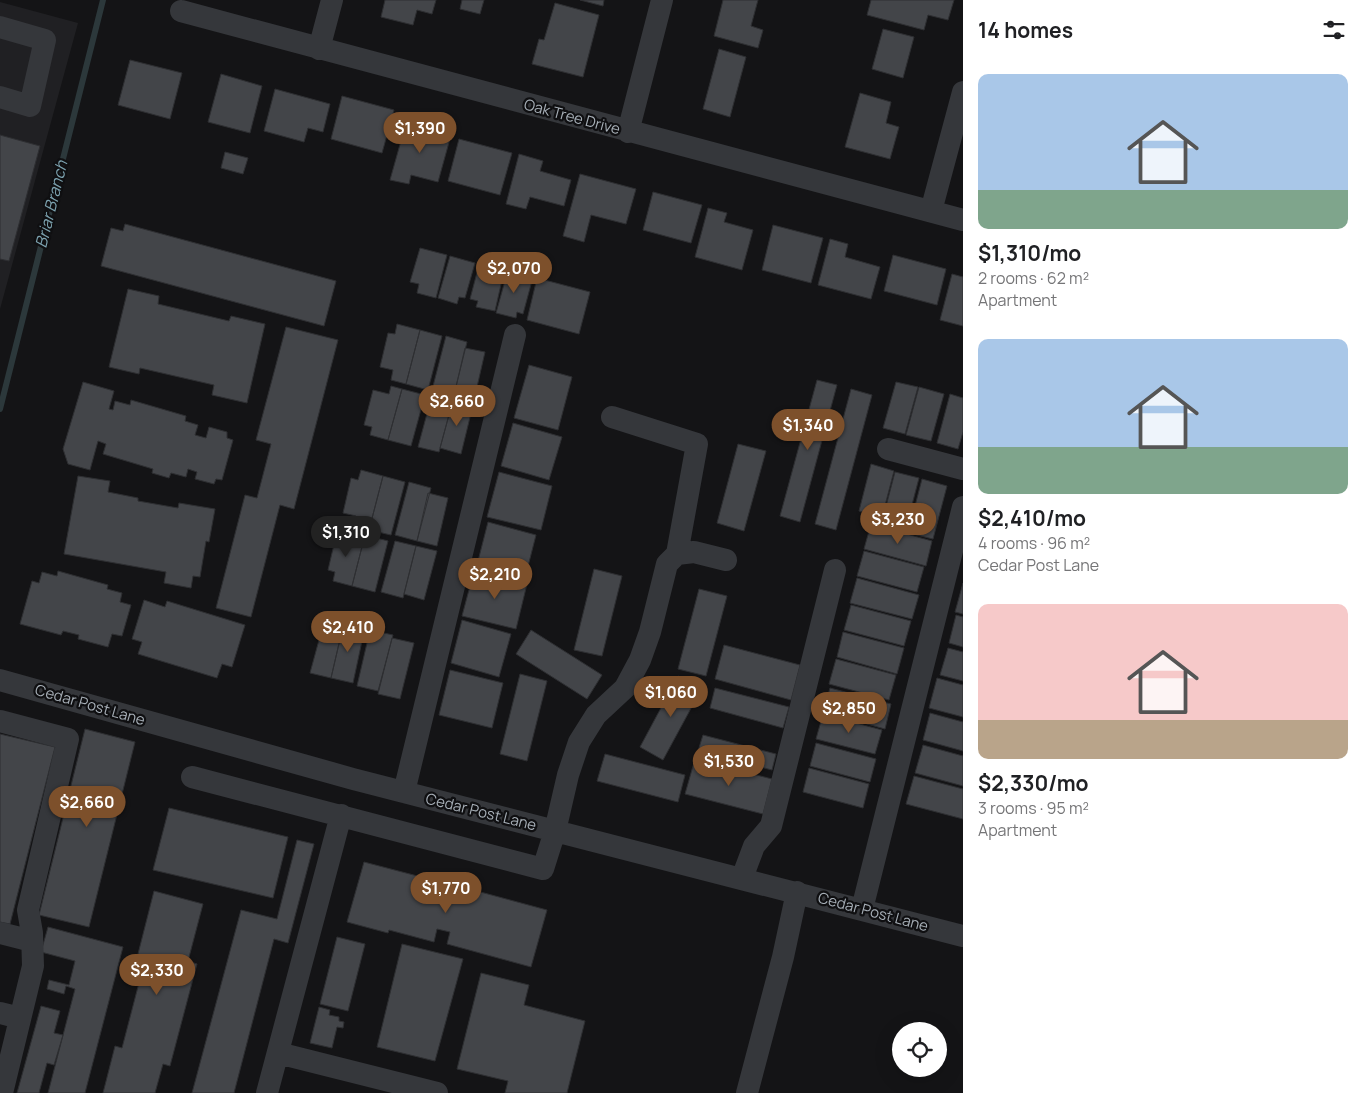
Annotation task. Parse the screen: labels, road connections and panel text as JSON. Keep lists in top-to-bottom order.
{
  "streets": {
    "street": ["Oak Tree Drive", "Cedar Post Lane"]
  },
  "water": ["Briar Branch"],
  "page": {
    "heading": "14 homes",
    "list": [
      {
        "name": "$1,310/mo",
        "note": "2 rooms · 62 m² · Apartment"
      },
      {
        "name": "$2,410/mo",
        "note": "4 rooms · 96 m² · Cedar Post Lane"
      },
      {
        "name": "$2,330/mo",
        "note": "3 rooms · 95 m² · Apartment"
      }
    ],
    "price": [
      "$1,390",
      "$2,070",
      "$2,660",
      "$1,340",
      "$3,230",
      "$1,310",
      "$2,210",
      "$2,410",
      "$1,060",
      "$2,850",
      "$1,530",
      "$2,660",
      "$1,770",
      "$2,330"
    ]
  }
}
